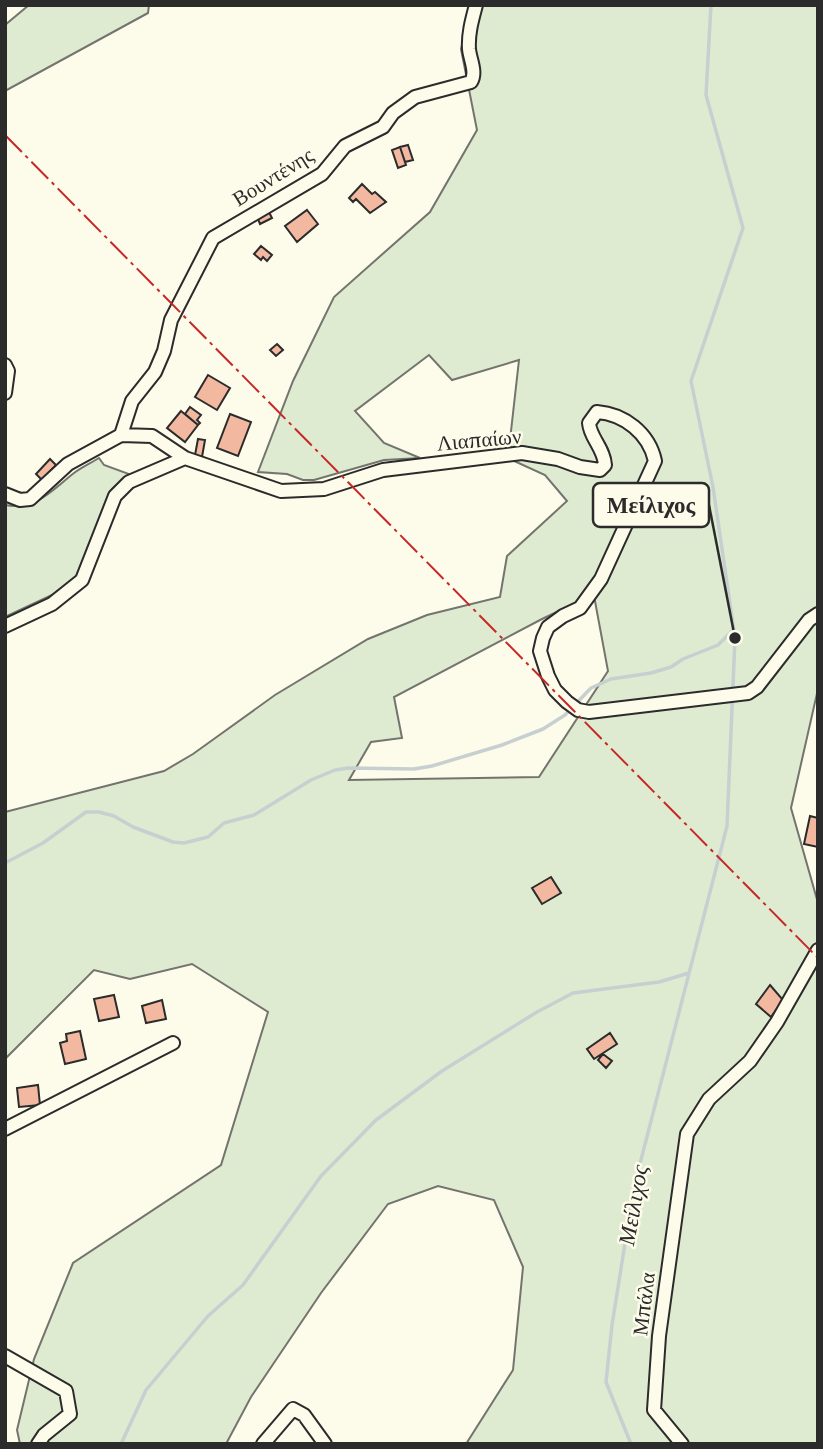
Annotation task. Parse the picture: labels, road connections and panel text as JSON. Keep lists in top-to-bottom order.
{
  "streets": {
    "street": ["Βουντένης", "Λιαπαίων", "Μπάλα"]
  },
  "crossings": [
    ["Βουντένης", "Λιαπαίων"]
  ],
  "water": ["Μείλιχος"],
  "places": ["Μείλιχος"]
}
